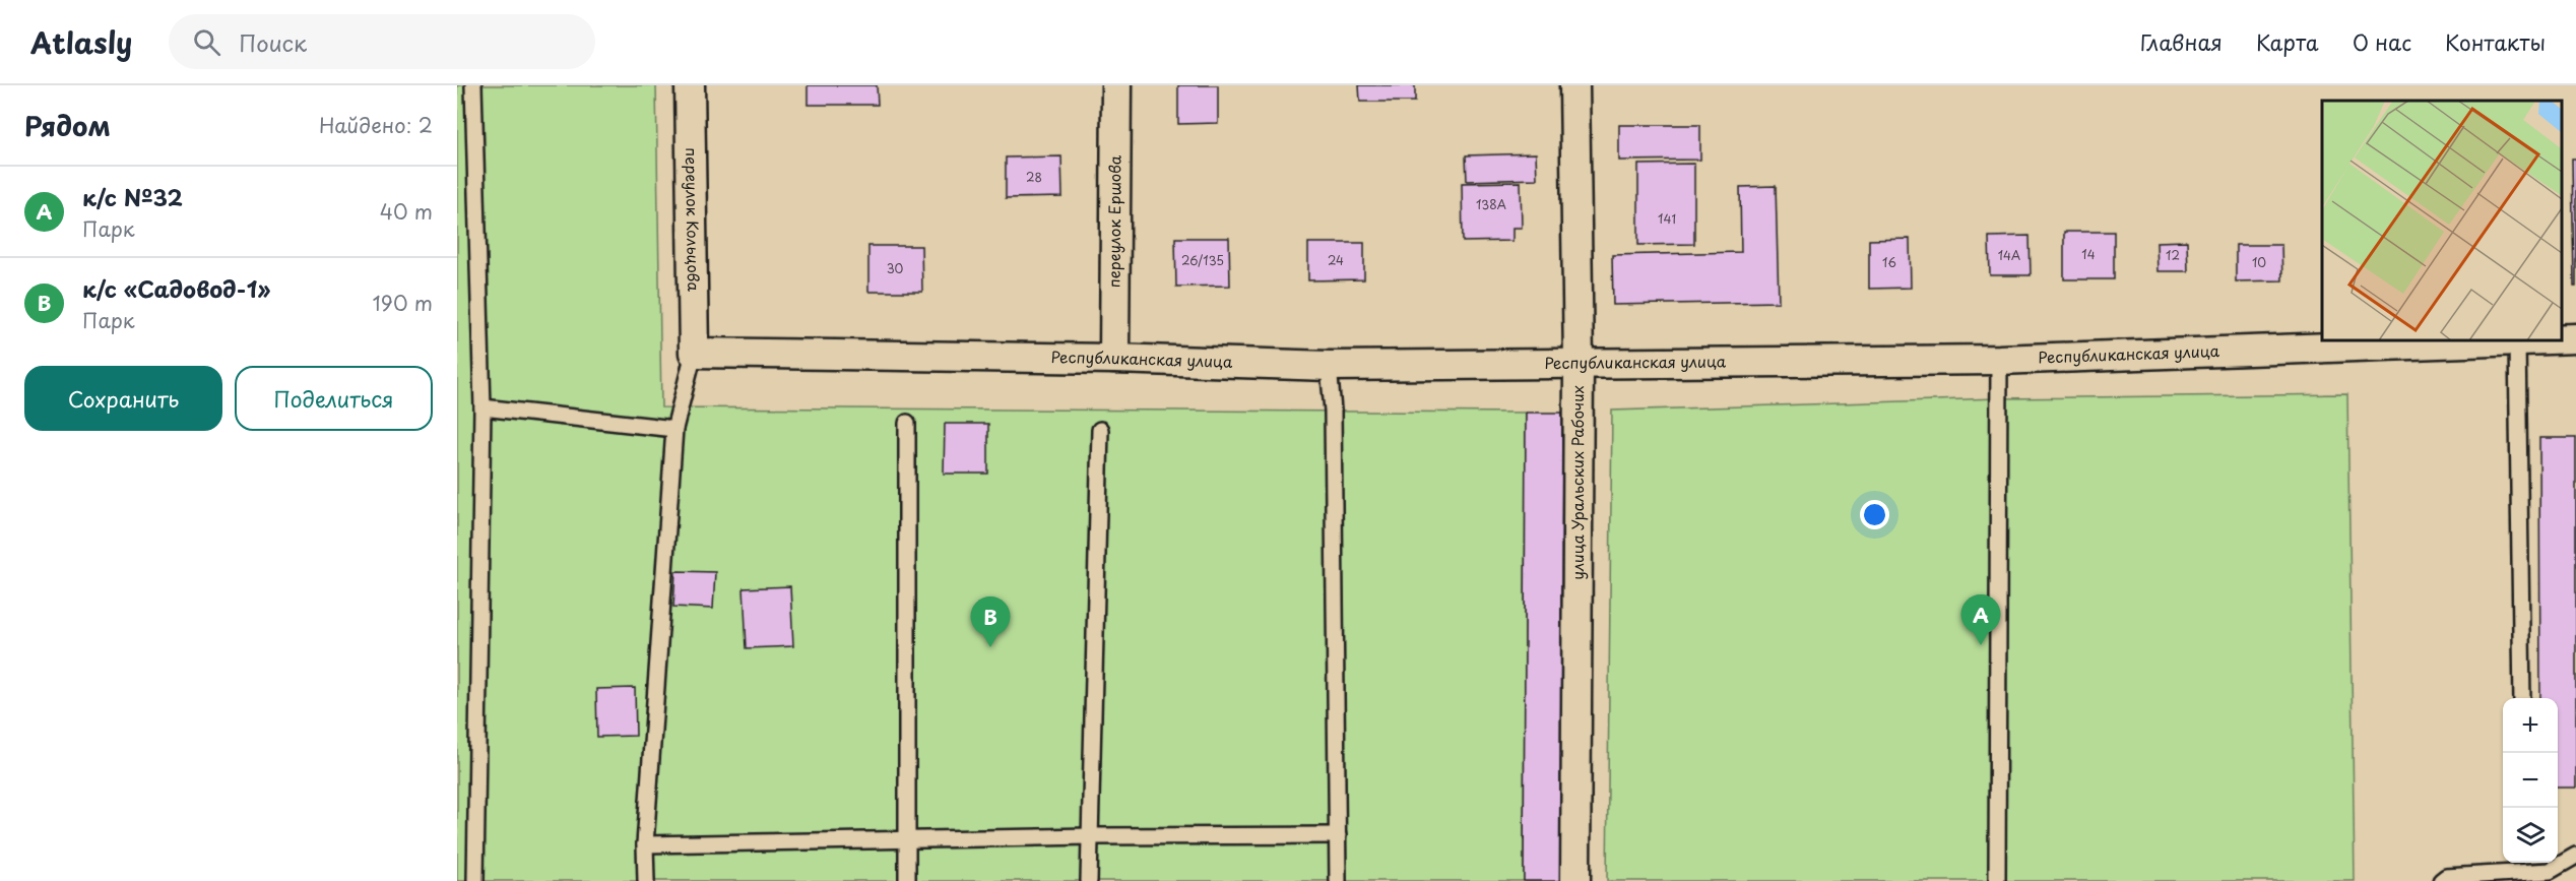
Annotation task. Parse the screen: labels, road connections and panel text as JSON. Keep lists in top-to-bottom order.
{
  "streets": {
    "street": [
      "переулок Кольцова",
      "переулок Ершова",
      "Республиканская улица",
      "улица Уральских Рабочих"
    ]
  },
  "crossings": [
    ["переулок Кольцова", "Республиканская улица"],
    ["переулок Ершова", "Республиканская улица"],
    ["Республиканская улица", "улица Уральских Рабочих"]
  ],
  "house_numbers": [
    "28",
    "138А",
    "141",
    "14",
    "14А",
    "12",
    "26/135",
    "24",
    "16",
    "10",
    "30"
  ],
  "page": {
    "header": "Atlasly",
    "search": "Поиск",
    "nav": [
      "Главная",
      "Карта",
      "О нас",
      "Контакты"
    ],
    "heading": ["Рядом", "Найдено: 2"],
    "list": [
      {
        "mark": "A",
        "name": "к/с №32",
        "note": "Парк",
        "value": "40 m"
      },
      {
        "mark": "B",
        "name": "к/с «Садовод-1»",
        "note": "Парк",
        "value": "190 m"
      }
    ],
    "buttons": ["Сохранить", "Поделиться"],
    "pins": ["A", "B"],
    "map_buttons": ["+", "−"]
  }
}
